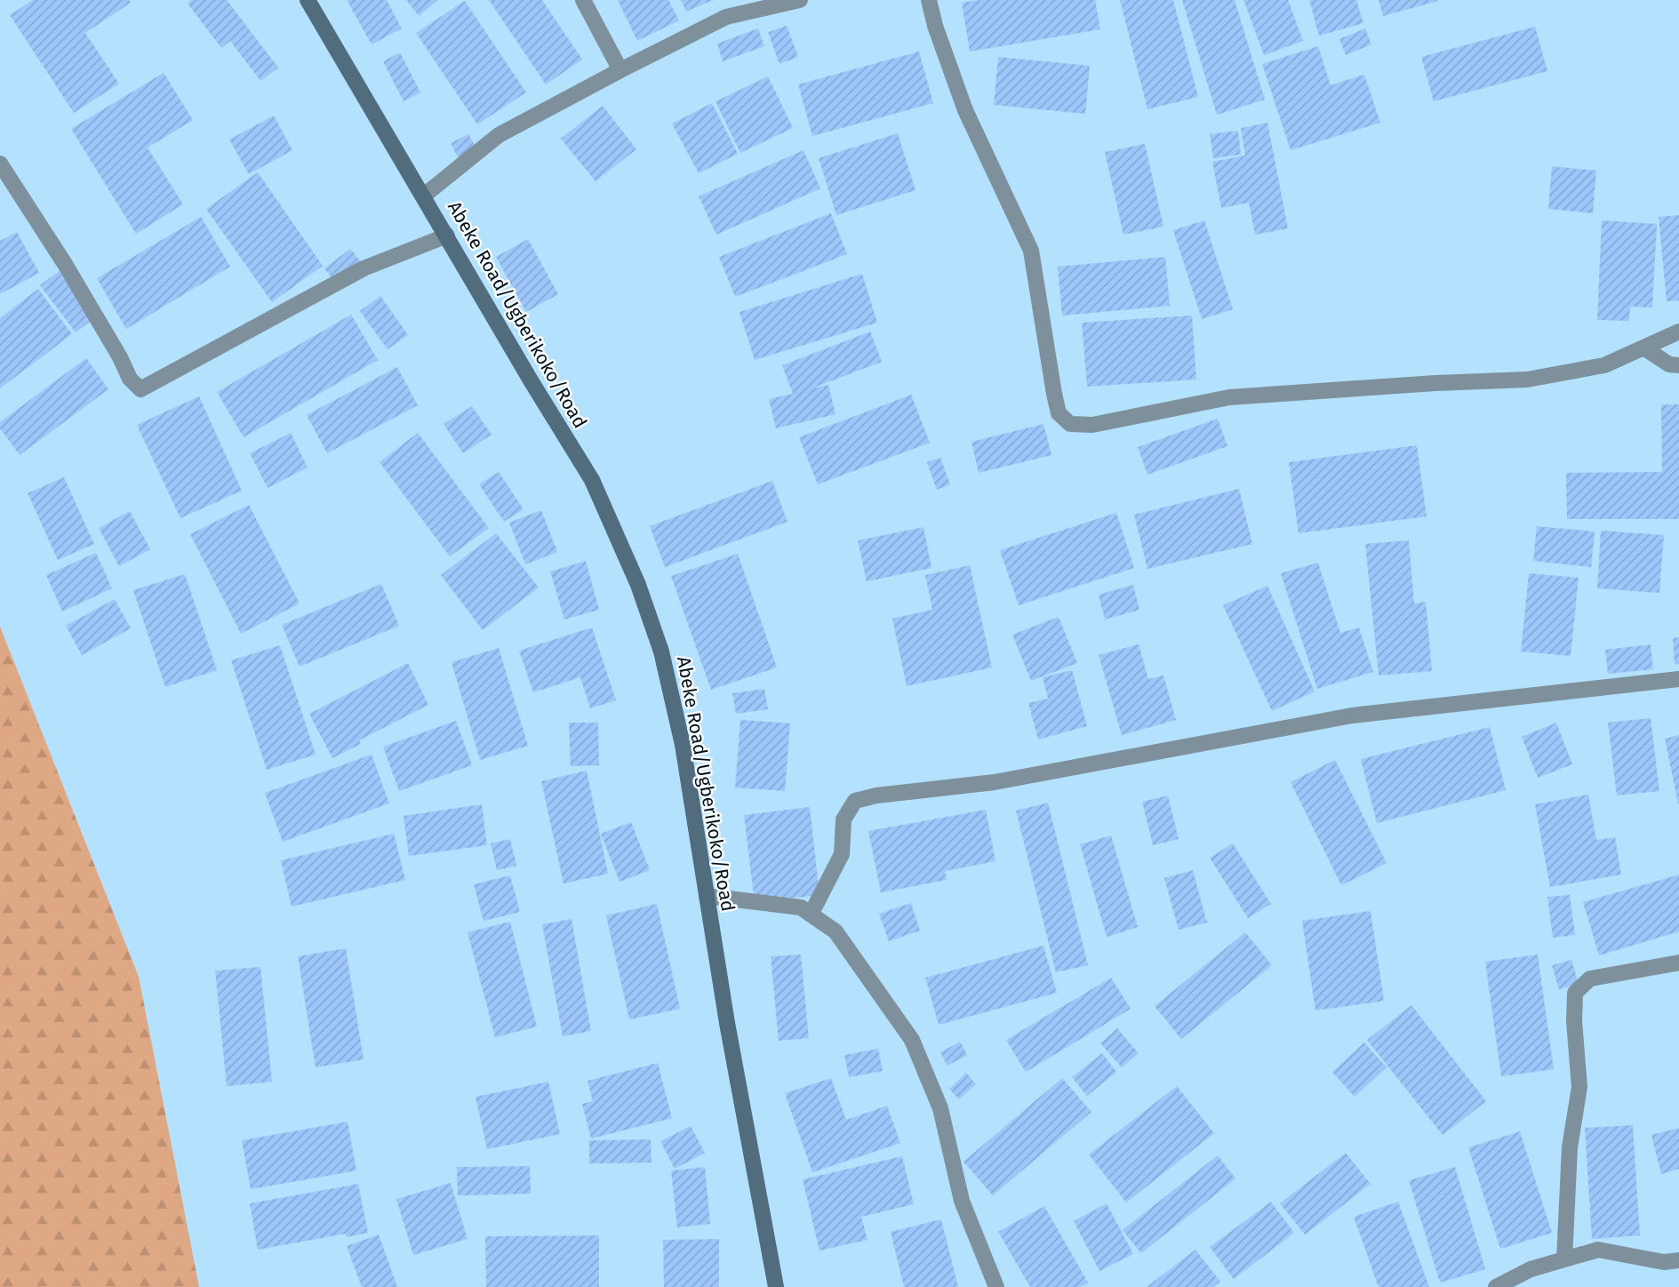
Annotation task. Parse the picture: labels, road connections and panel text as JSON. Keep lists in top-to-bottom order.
{
  "streets": {
    "street": ["Abeke Road/Ugberikoko/Road"]
  }
}
